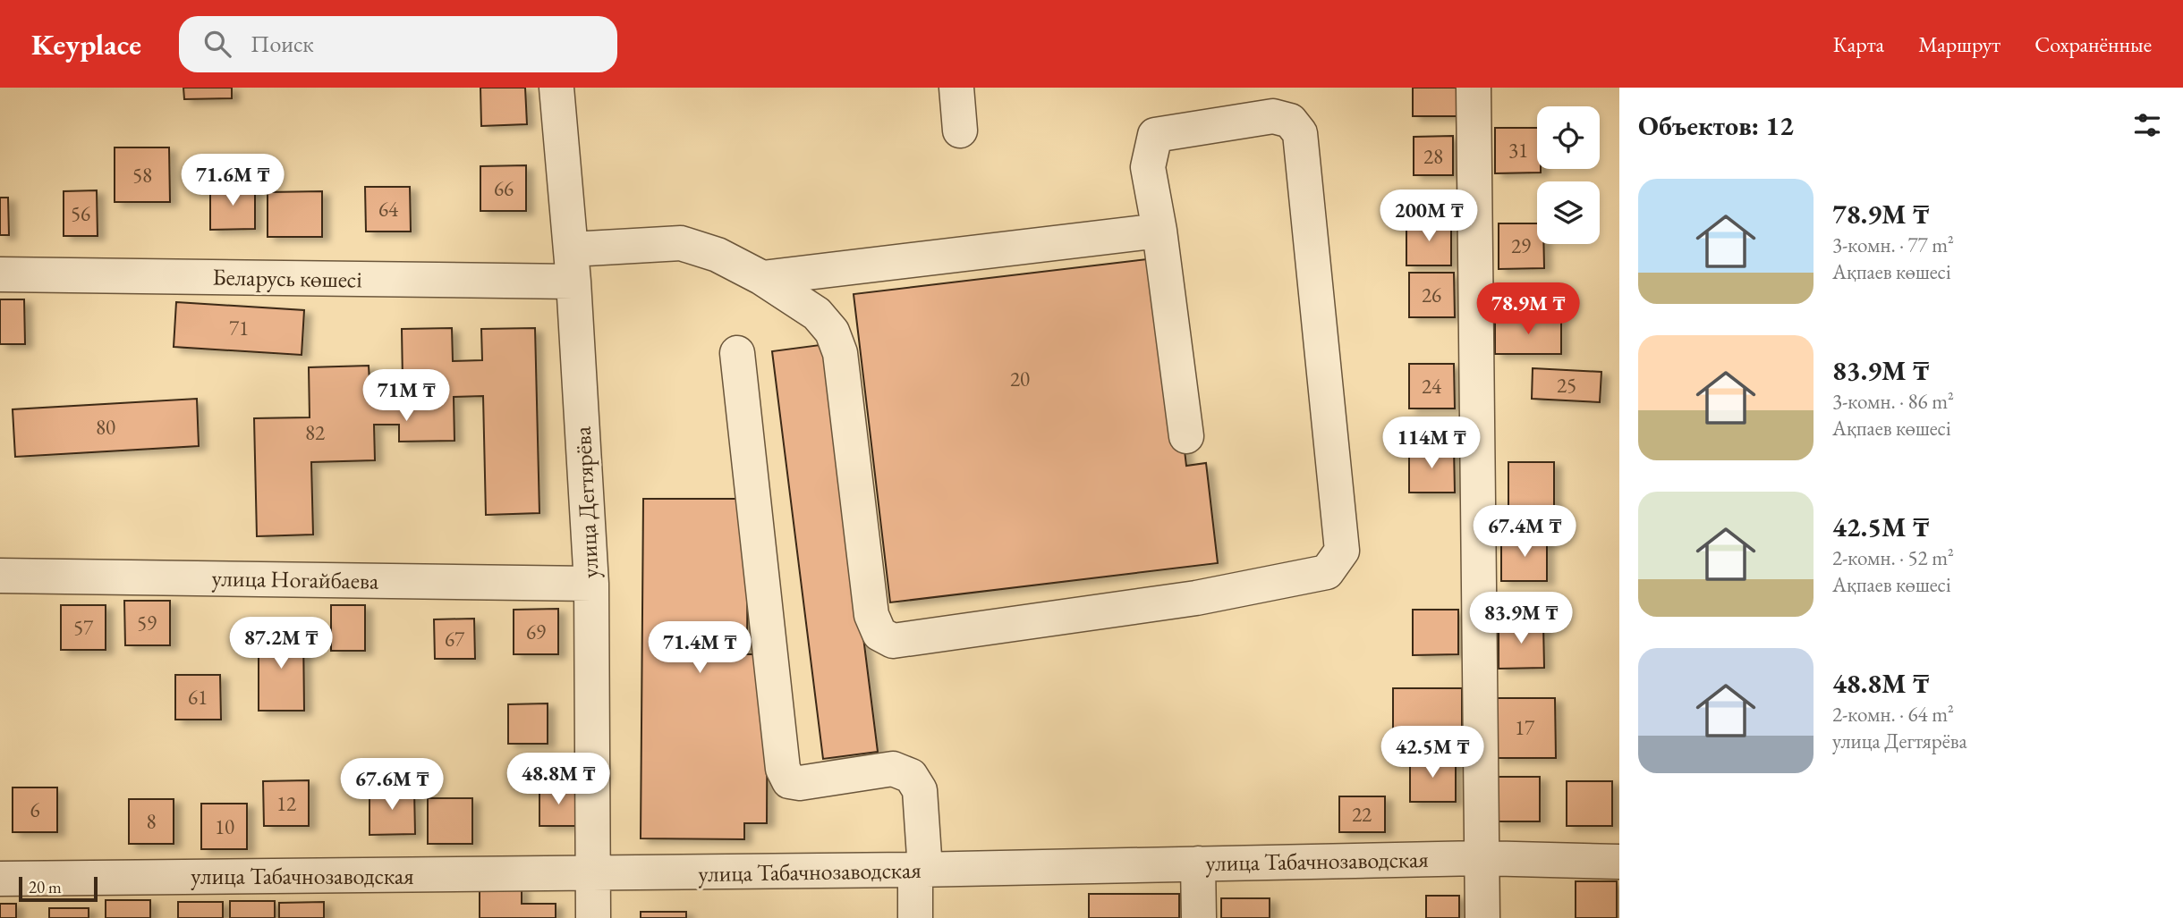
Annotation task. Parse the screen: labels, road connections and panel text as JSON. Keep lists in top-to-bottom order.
{
  "streets": {
    "street": [
      "Беларусь көшесі",
      "улица Дегтярёва",
      "улица Ногайбаева",
      "улица Табачнозаводская"
    ]
  },
  "crossings": [
    ["Беларусь көшесі", "улица Дегтярёва"],
    ["улица Дегтярёва", "улица Ногайбаева"],
    ["улица Дегтярёва", "улица Табачнозаводская"]
  ],
  "house_numbers": [
    "31",
    "28",
    "58",
    "66",
    "64",
    "56",
    "29",
    "26",
    "71",
    "20",
    "25",
    "24",
    "80",
    "82",
    "59",
    "57",
    "69",
    "67",
    "61",
    "17",
    "12",
    "6",
    "22",
    "8",
    "10"
  ],
  "scale_bar": "20 m",
  "page": {
    "header": "Keyplace",
    "search": "Поиск",
    "nav": ["Карта", "Маршрут", "Сохранённые"],
    "heading": "Объектов: 12",
    "price": [
      "71.6M ₸",
      "200M ₸",
      "78.9M ₸",
      "71M ₸",
      "114M ₸",
      "67.4M ₸",
      "83.9M ₸",
      "87.2M ₸",
      "71.4M ₸",
      "42.5M ₸",
      "48.8M ₸",
      "67.6M ₸"
    ],
    "list": [
      {
        "name": "78.9M ₸",
        "note": "3-комн. · 77 m² · Ақпаев көшесі"
      },
      {
        "name": "83.9M ₸",
        "note": "3-комн. · 86 m² · Ақпаев көшесі"
      },
      {
        "name": "42.5M ₸",
        "note": "2-комн. · 52 m² · Ақпаев көшесі"
      },
      {
        "name": "48.8M ₸",
        "note": "2-комн. · 64 m² · улица Дегтярёва"
      }
    ],
    "scale": "20 m"
  }
}
